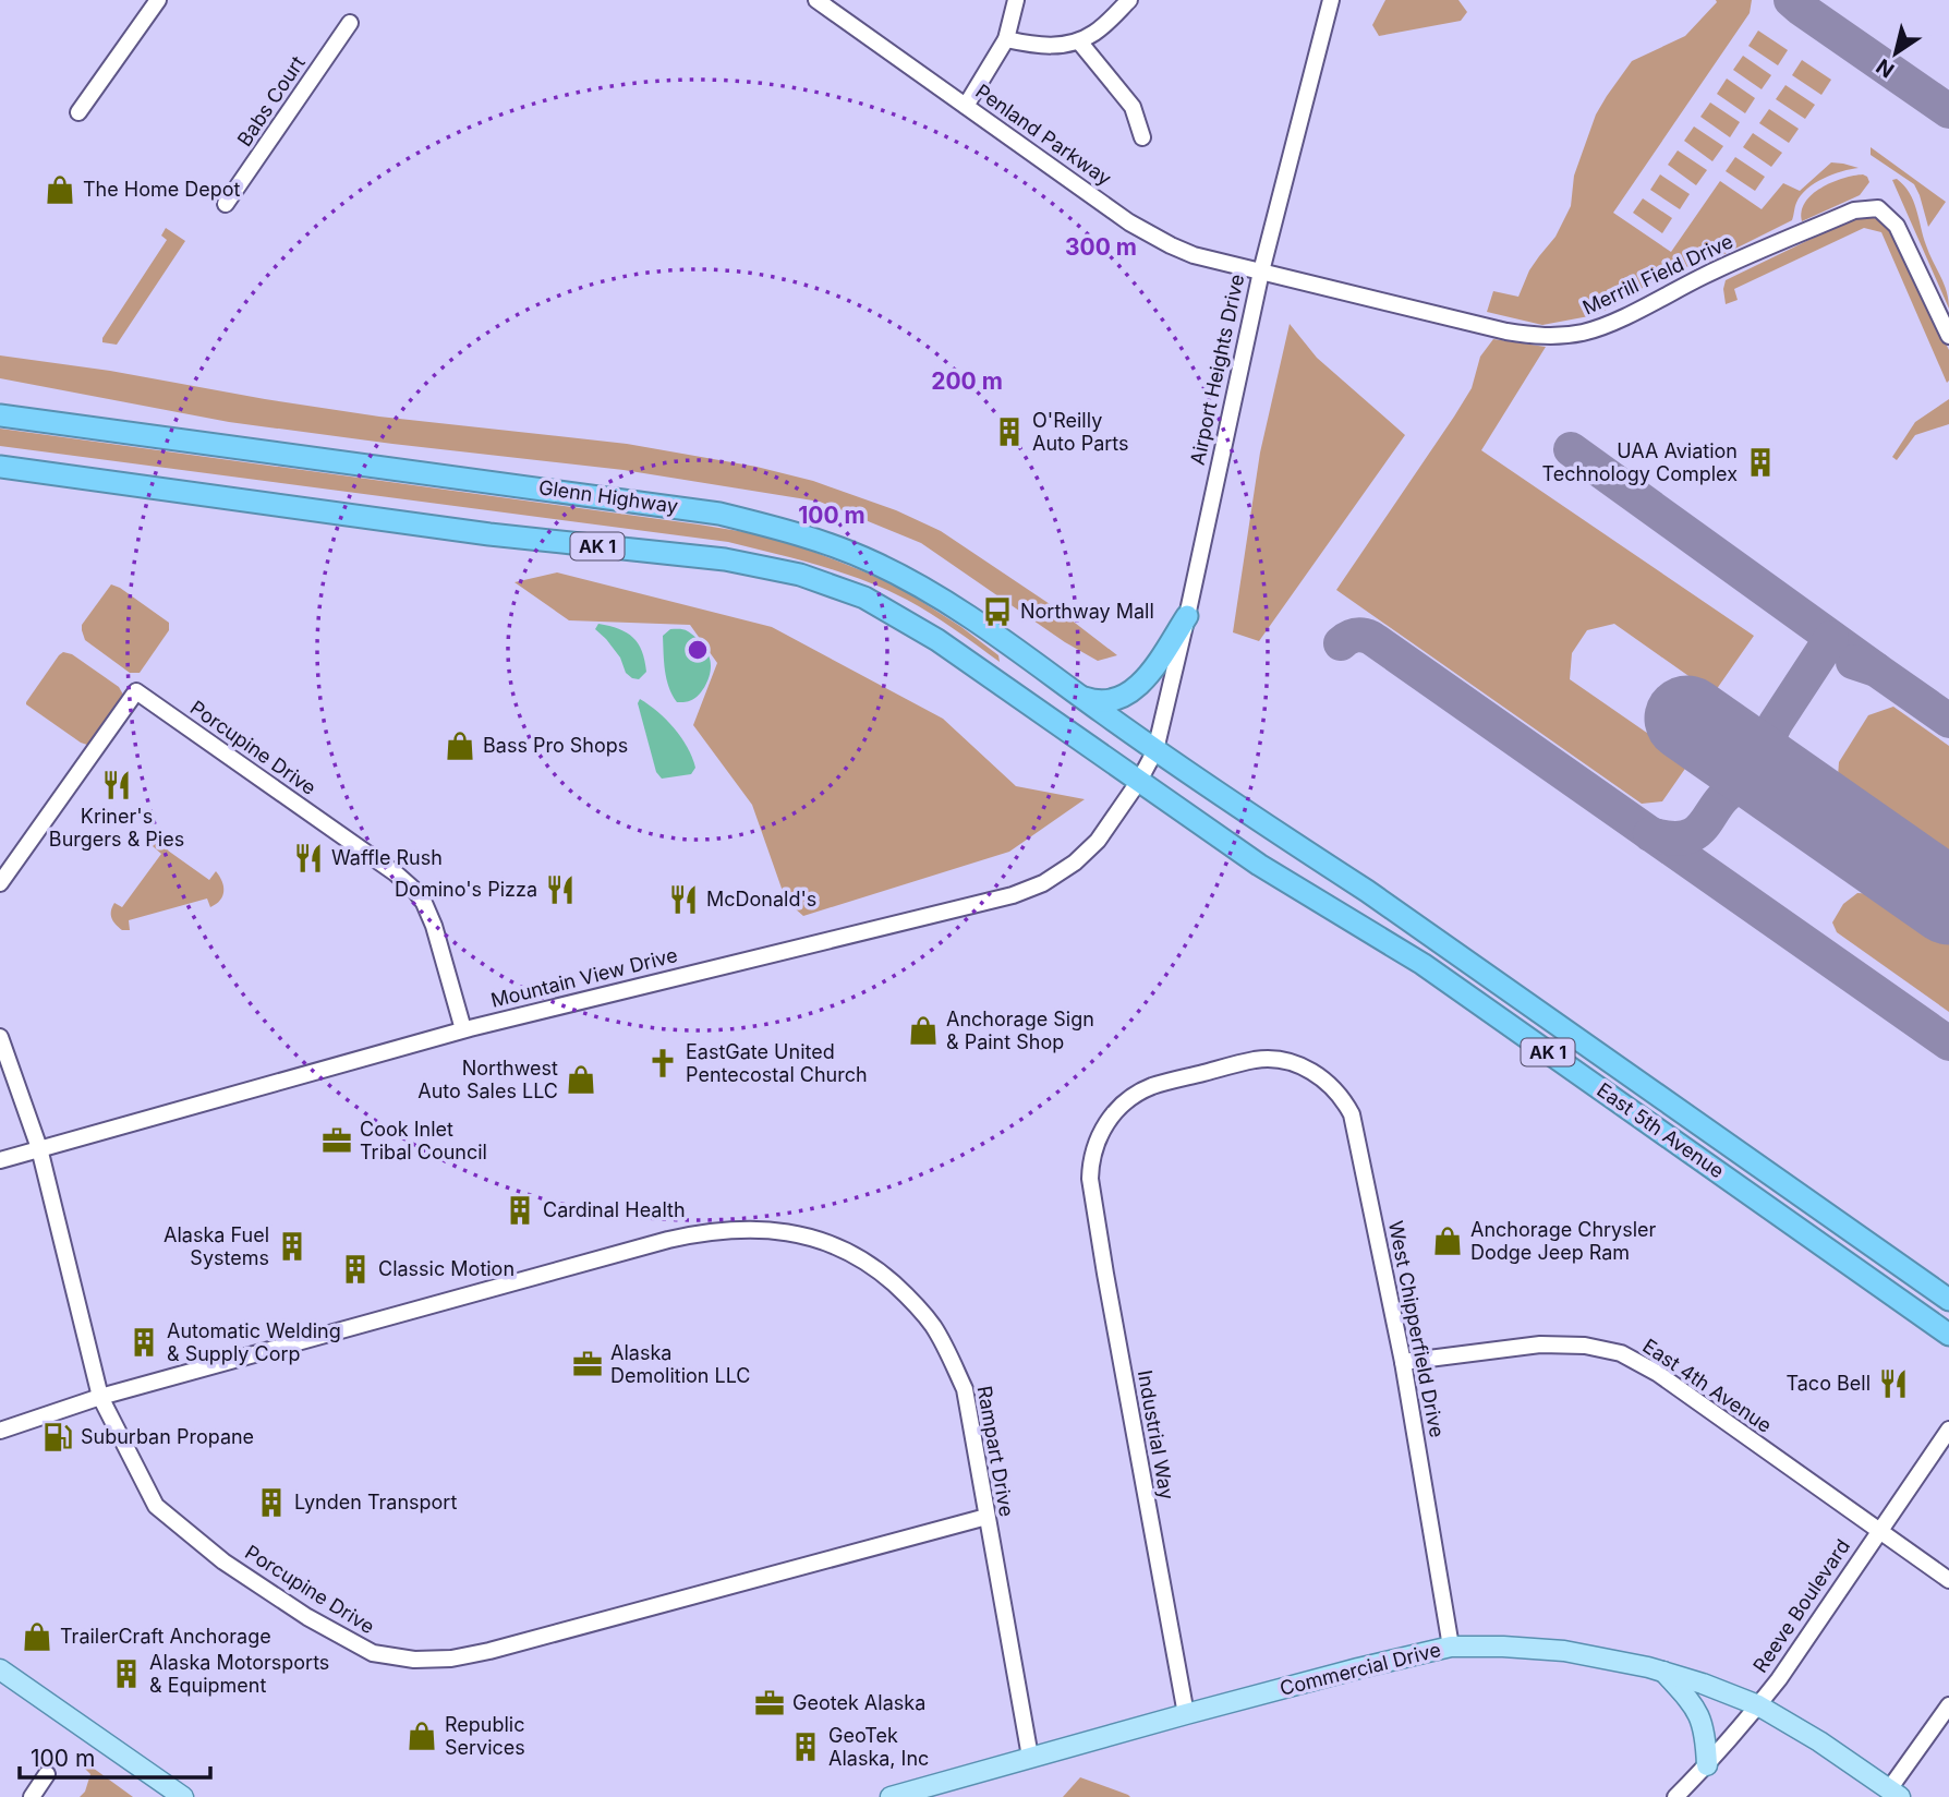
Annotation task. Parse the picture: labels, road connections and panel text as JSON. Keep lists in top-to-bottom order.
{
  "streets": {
    "highway": ["Glenn Highway", "AK 1", "East 5th Avenue"],
    "main road": ["Commercial Drive"],
    "street": [
      "Babs Court",
      "Penland Parkway",
      "Merrill Field Drive",
      "Airport Heights Drive",
      "Porcupine Drive",
      "Mountain View Drive",
      "West Chipperfield Drive",
      "East 4th Avenue",
      "Industrial Way",
      "Rampart Drive",
      "Reeve Boulevard"
    ]
  },
  "crossings": [
    ["Penland Parkway", "Merrill Field Drive"],
    ["Penland Parkway", "Airport Heights Drive"],
    ["Merrill Field Drive", "Airport Heights Drive"],
    ["Airport Heights Drive", "Glenn Highway"],
    ["Airport Heights Drive", "Mountain View Drive"],
    ["Airport Heights Drive", "East 5th Avenue"],
    ["Glenn Highway", "Mountain View Drive"],
    ["Glenn Highway", "East 5th Avenue"],
    ["AK 1", "Mountain View Drive"],
    ["AK 1", "East 5th Avenue"],
    ["Porcupine Drive", "Mountain View Drive"],
    ["Porcupine Drive", "Rampart Drive"],
    ["Mountain View Drive", "East 5th Avenue"],
    ["West Chipperfield Drive", "East 4th Avenue"],
    ["West Chipperfield Drive", "Industrial Way"],
    ["West Chipperfield Drive", "Commercial Drive"],
    ["East 4th Avenue", "Reeve Boulevard"],
    ["Industrial Way", "Commercial Drive"],
    ["Rampart Drive", "Commercial Drive"],
    ["Reeve Boulevard", "Commercial Drive"]
  ],
  "places": {
    "shop": [
      "The Home Depot",
      "Bass Pro Shops",
      "Anchorage Sign & Paint Shop",
      "Northwest Auto Sales LLC",
      "Anchorage Chrysler Dodge Jeep Ram",
      "TrailerCraft Anchorage",
      "Republic Services"
    ],
    "building": [
      "O'Reilly Auto Parts",
      "UAA Aviation Technology Complex",
      "Cardinal Health",
      "Alaska Fuel Systems",
      "Classic Motion",
      "Automatic Welding & Supply Corp",
      "Lynden Transport",
      "Alaska Motorsports & Equipment",
      "GeoTek Alaska, Inc"
    ],
    "bus stop": ["Northway Mall"],
    "restaurant": [
      "Kriner's Burgers & Pies",
      "Waffle Rush",
      "Domino's Pizza",
      "McDonald's",
      "Taco Bell"
    ],
    "church": ["EastGate United Pentecostal Church"],
    "office": ["Cook Inlet Tribal Council", "Alaska Demolition LLC", "Geotek Alaska"],
    "fuel station": ["Suburban Propane"]
  },
  "scale_bar": "100 m",
  "north": "bottom left",
  "rings": ["300 m", "200 m", "100 m"]
}
